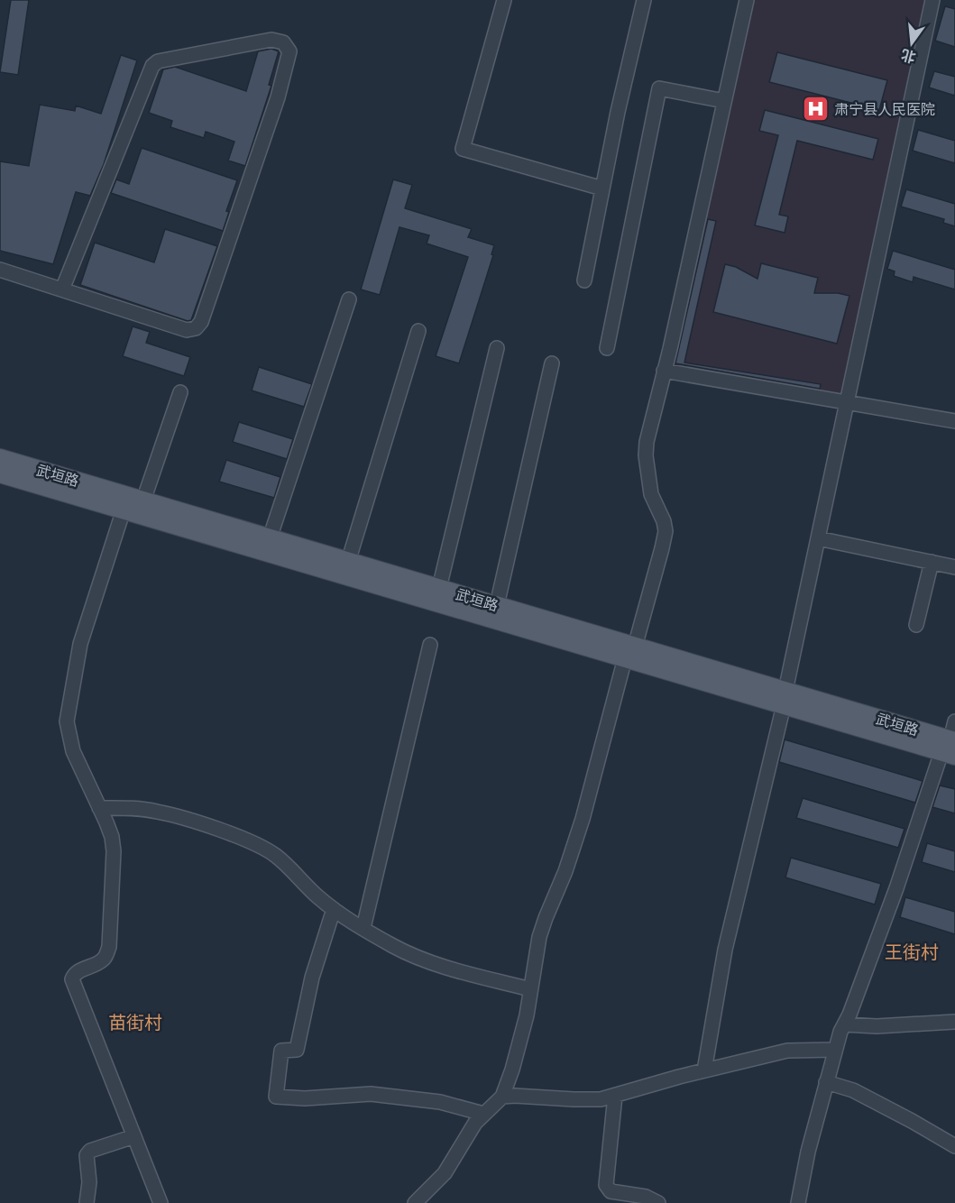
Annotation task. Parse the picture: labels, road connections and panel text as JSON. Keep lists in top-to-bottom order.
{
  "streets": {
    "main road": ["武垣路"]
  },
  "districts": ["王街村", "苗街村"],
  "places": {
    "hospital": ["肃宁县人民医院"]
  },
  "north": "bottom"
}
